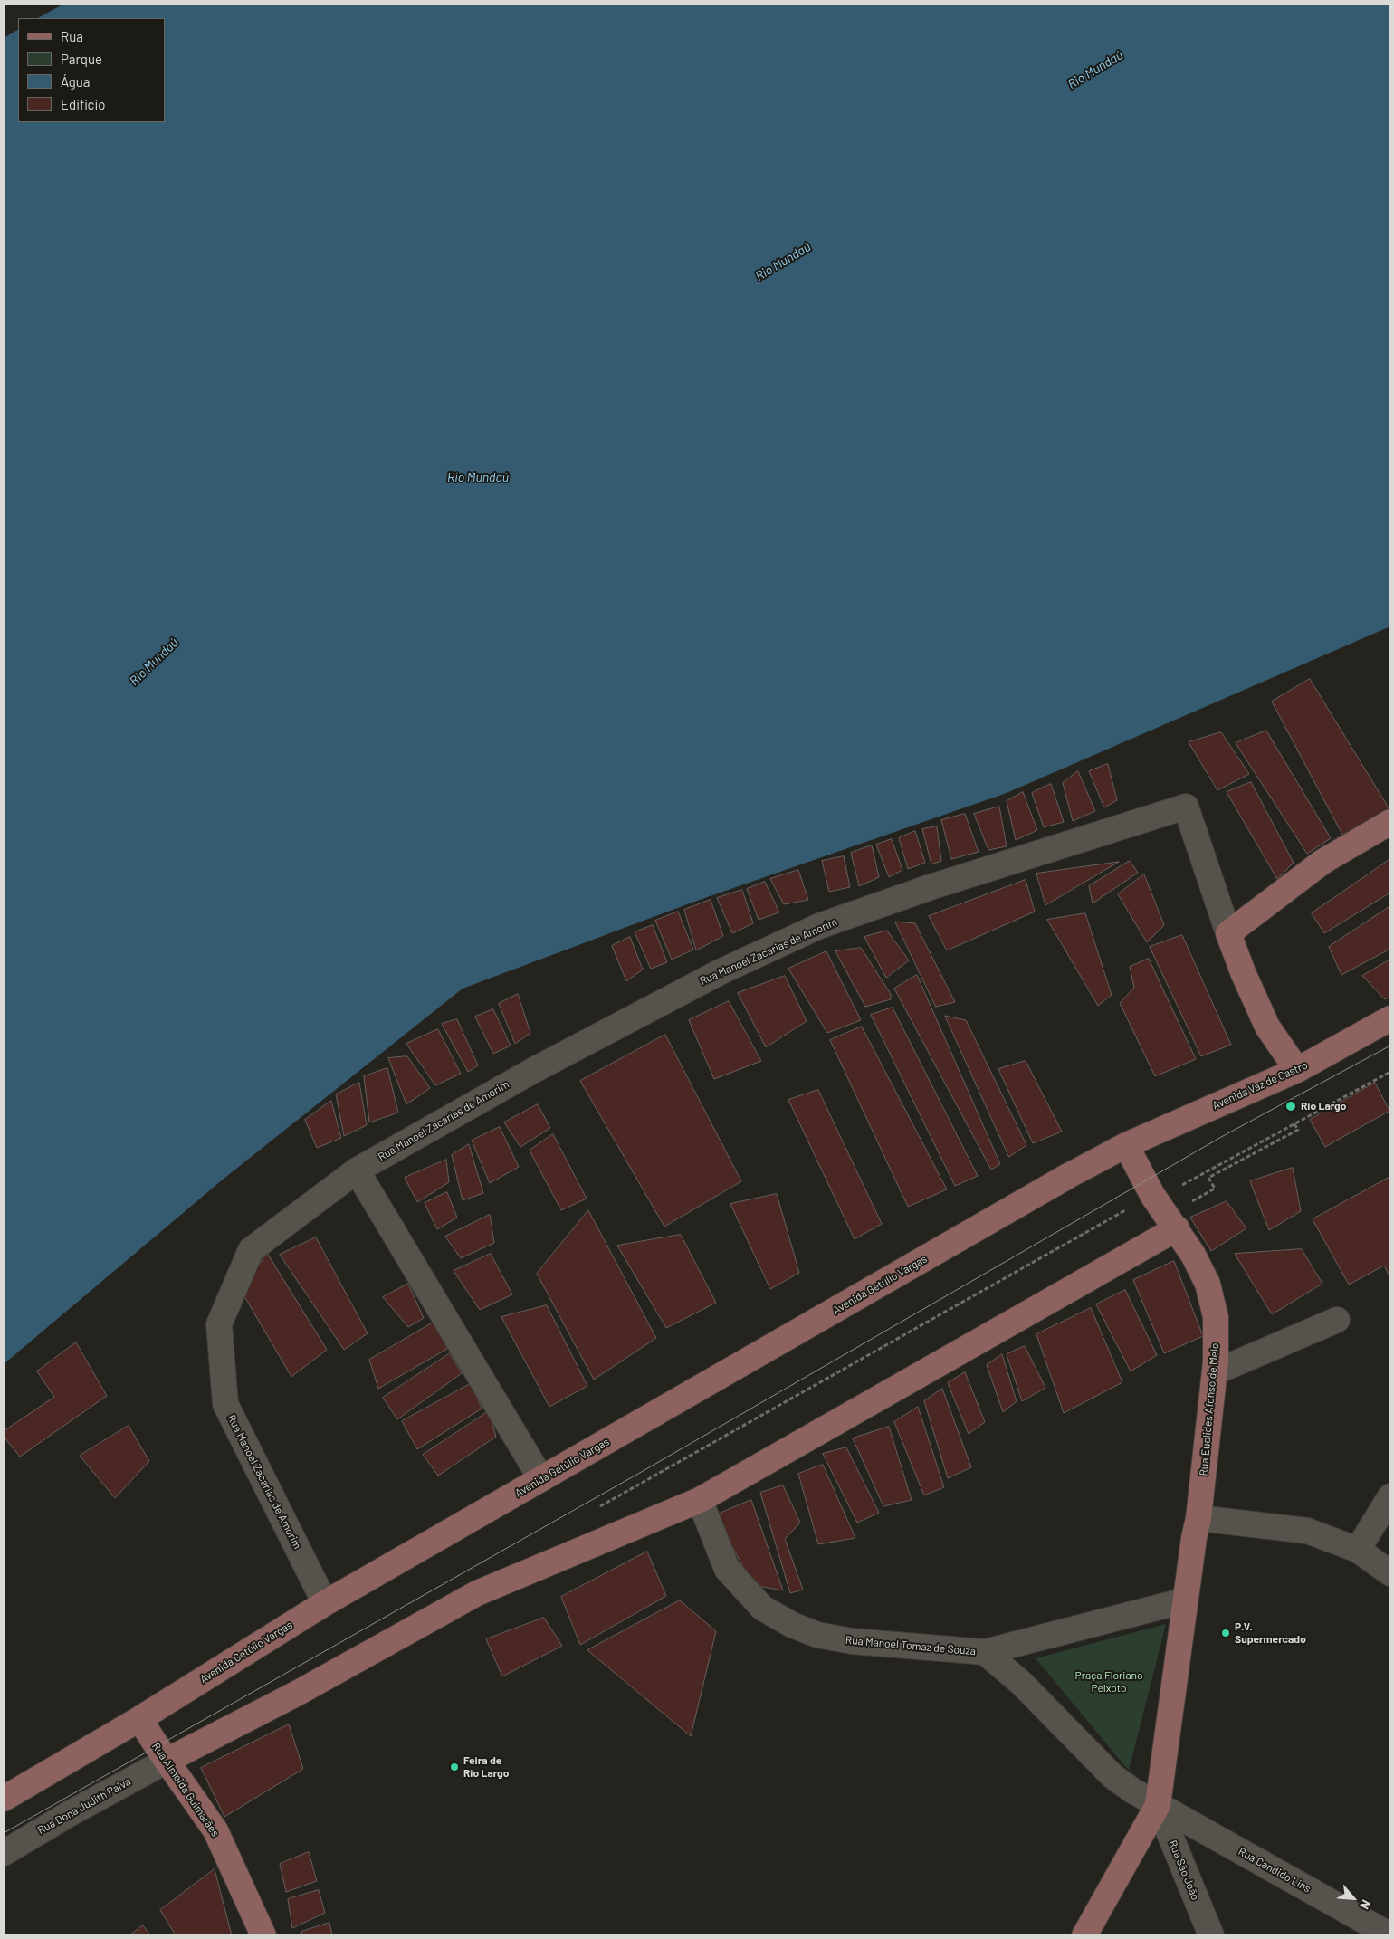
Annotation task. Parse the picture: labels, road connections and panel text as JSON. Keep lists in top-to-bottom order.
{
  "streets": {
    "main road": [
      "Avenida Vaz de Castro",
      "Avenida Getúlio Vargas",
      "Rua Euclides Afonso de Melo",
      "Rua Almeida Guimarães"
    ],
    "street": [
      "Rua Manoel Zacarias de Amorim",
      "Rua Manoel Tomaz de Souza",
      "Rua Dona Judith Paiva",
      "Rua São João",
      "Rua Candido Lins"
    ]
  },
  "crossings": [
    ["Rua Manoel Zacarias de Amorim", "Avenida Getúlio Vargas"],
    ["Avenida Vaz de Castro", "Avenida Getúlio Vargas"],
    ["Avenida Vaz de Castro", "Rua Euclides Afonso de Melo"],
    ["Avenida Getúlio Vargas", "Rua Euclides Afonso de Melo"],
    ["Avenida Getúlio Vargas", "Rua Almeida Guimarães"],
    ["Rua Euclides Afonso de Melo", "Rua Manoel Tomaz de Souza"],
    ["Rua Euclides Afonso de Melo", "Rua São João"],
    ["Rua Euclides Afonso de Melo", "Rua Candido Lins"],
    ["Rua Almeida Guimarães", "Rua Dona Judith Paiva"],
    ["Rua São João", "Rua Candido Lins"]
  ],
  "water": ["Rio Mundaú"],
  "parks": ["Praça Floriano Peixoto"],
  "places": ["Rio Largo", "P.V. Supermercado", "Feira de Rio Largo"],
  "legend": [
    "Rua",
    "Parque",
    "Água",
    "Edifício"
  ],
  "north": "bottom right"
}
